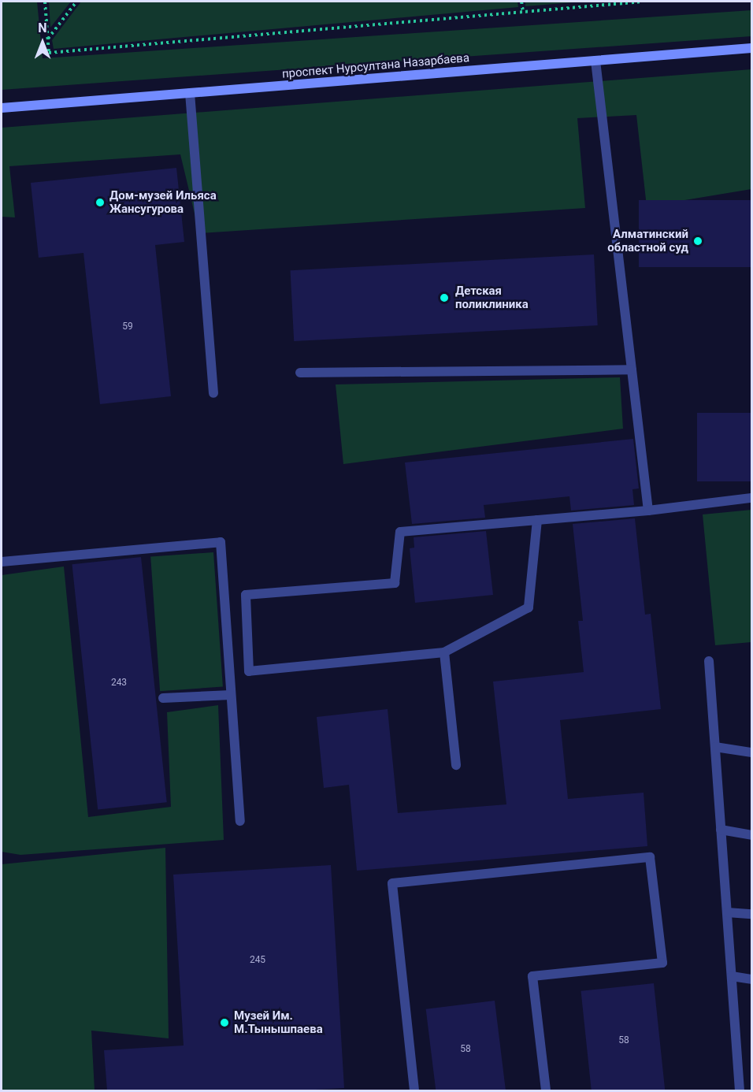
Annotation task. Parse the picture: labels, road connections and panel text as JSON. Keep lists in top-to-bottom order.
{
  "streets": {
    "main road": ["проспект Нурсултана Назарбаева"]
  },
  "places": [
    "Дом-музей Ильяса Жансугурова",
    "Алматинский областной суд",
    "Детская поликлиника",
    "Музей Им. М.Тынышпаева"
  ],
  "house_numbers": [
    "59",
    "243",
    "245",
    "58",
    "58"
  ],
  "north": "top"
}
